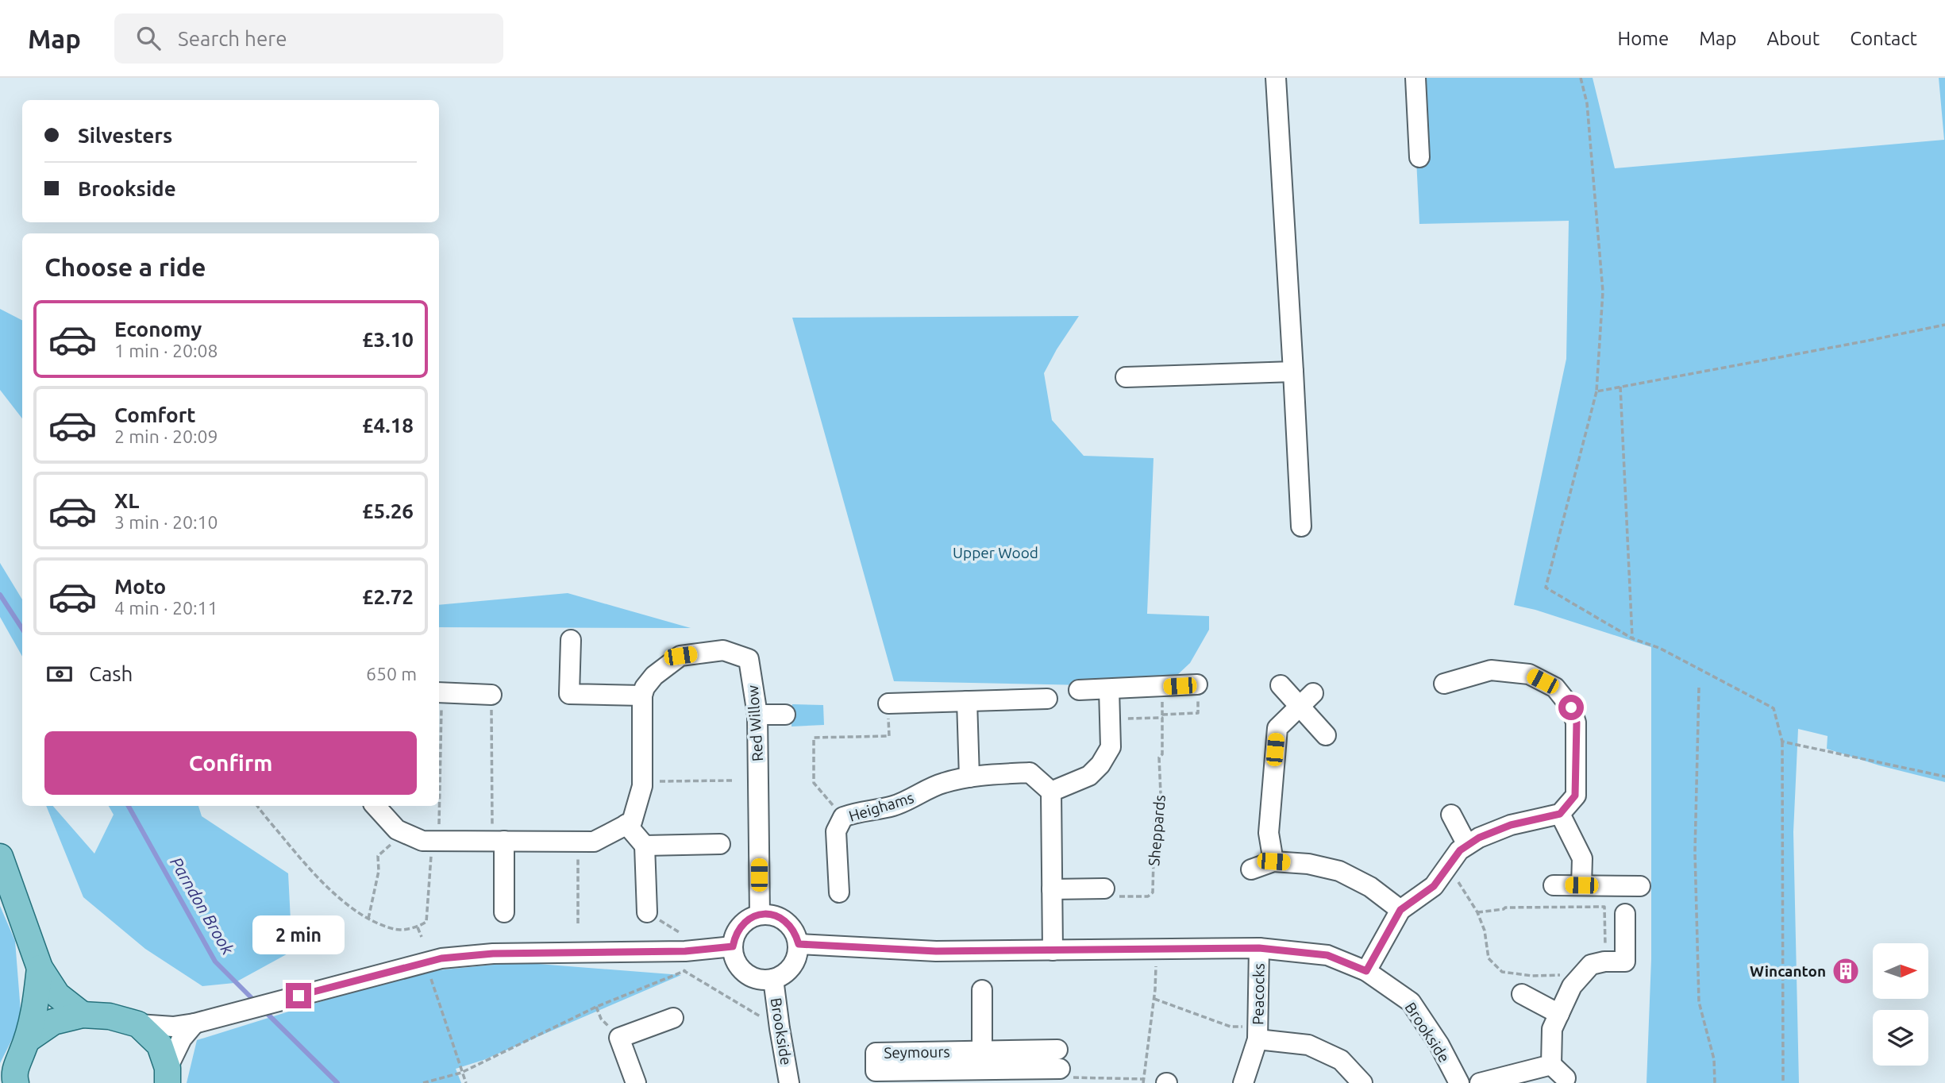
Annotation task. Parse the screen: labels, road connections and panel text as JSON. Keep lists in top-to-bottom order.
{
  "streets": {
    "street": [
      "Red Willow",
      "Heighams",
      "Peacocks",
      "Brookside"
    ],
    "path": ["Sheppards"]
  },
  "crossings": [
    ["Red Willow", "Brookside"],
    ["Peacocks", "Brookside"]
  ],
  "water": ["Parndon Brook"],
  "parks": ["Upper Wood"],
  "places": {
    "building": ["Wincanton"]
  },
  "north": "right",
  "page": {
    "header": "Map",
    "search": "Search here",
    "nav": [
      "Home",
      "Map",
      "About",
      "Contact"
    ],
    "banner": ["Silvesters", "Brookside"],
    "heading": "Choose a ride",
    "list": [
      {
        "name": "Economy",
        "note": "1 min · 20:08",
        "value": "£3.10"
      },
      {
        "name": "Comfort",
        "note": "2 min · 20:09",
        "value": "£4.18"
      },
      {
        "name": "XL",
        "note": "3 min · 20:10",
        "value": "£5.26"
      },
      {
        "name": "Moto",
        "note": "4 min · 20:11",
        "value": "£2.72"
      }
    ],
    "pay": ["Cash", "650 m"],
    "buttons": "Confirm",
    "bubble": "2 min"
  }
}
